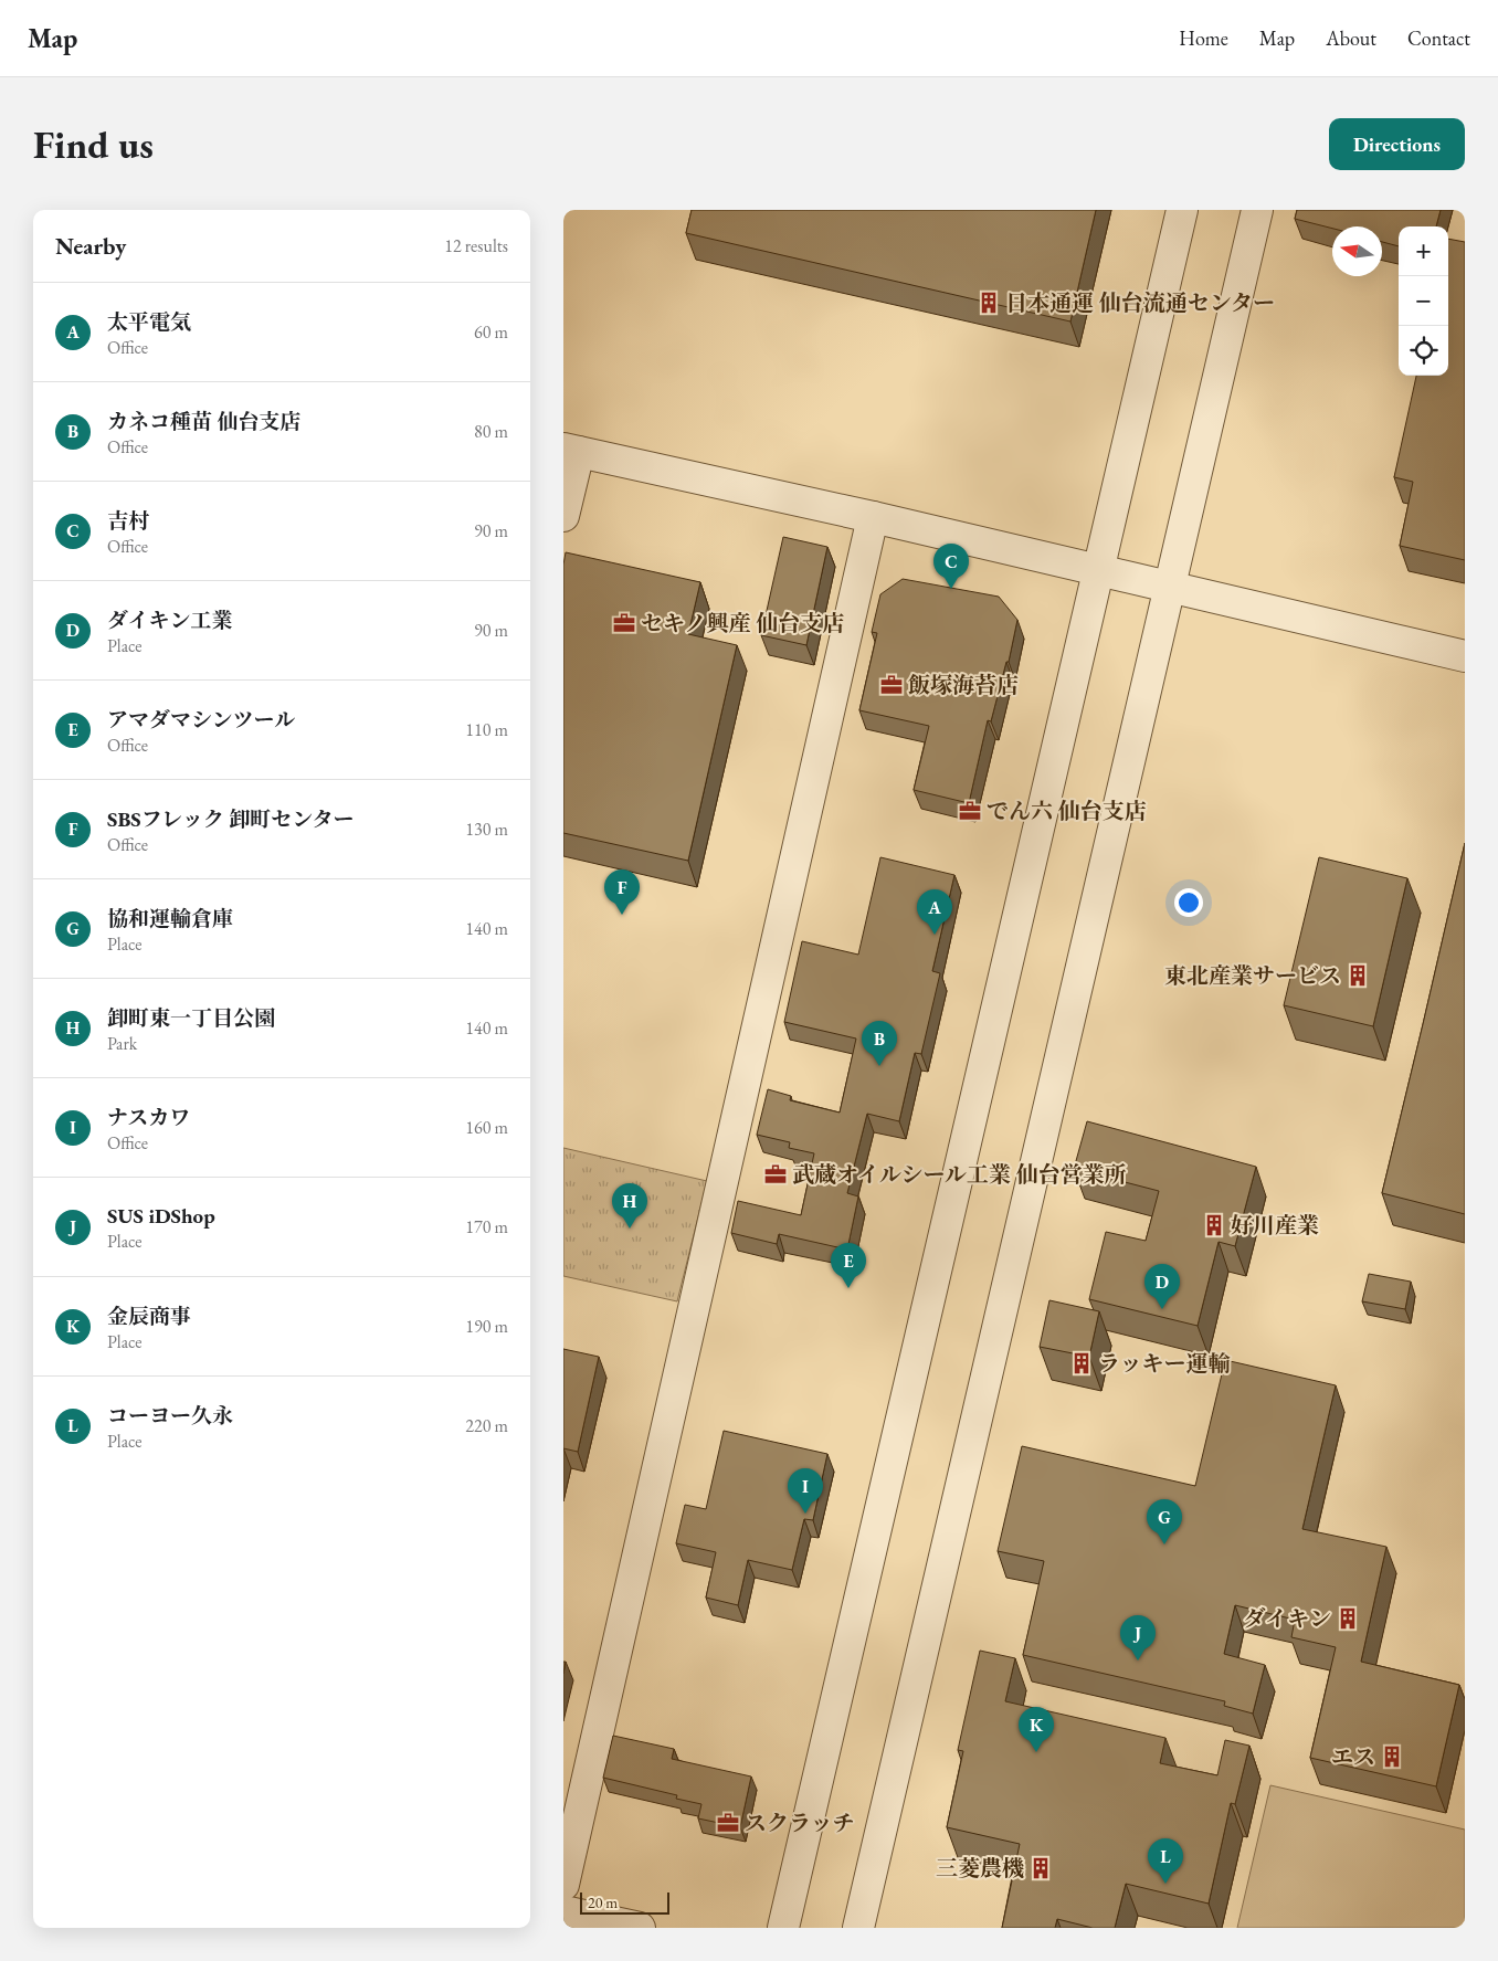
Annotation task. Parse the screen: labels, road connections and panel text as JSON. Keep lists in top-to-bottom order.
{
  "places": {
    "building": [
      "日本通運 仙台流通センター",
      "東北産業サービス",
      "好川産業",
      "ラッキー運輸",
      "ダイキン",
      "エス",
      "三菱農機"
    ],
    "office": [
      "セキノ興産 仙台支店",
      "飯塚海苔店",
      "でん六 仙台支店",
      "武蔵オイルシール工業 仙台営業所",
      "スクラッチ"
    ]
  },
  "scale_bar": "20 m",
  "north": "left",
  "page": {
    "header": "Map",
    "nav": [
      "Home",
      "Map",
      "About",
      "Contact"
    ],
    "buttons": "Directions",
    "title": "Find us",
    "heading": ["Nearby", "12 results"],
    "map_buttons": ["+", "−"],
    "list": [
      {
        "mark": "A",
        "name": "太平電気",
        "note": "Office",
        "value": "60 m"
      },
      {
        "mark": "B",
        "name": "カネコ種苗 仙台支店",
        "note": "Office",
        "value": "80 m"
      },
      {
        "mark": "C",
        "name": "吉村",
        "note": "Office",
        "value": "90 m"
      },
      {
        "mark": "D",
        "name": "ダイキン工業",
        "note": "Place",
        "value": "90 m"
      },
      {
        "mark": "E",
        "name": "アマダマシンツール",
        "note": "Office",
        "value": "110 m"
      },
      {
        "mark": "F",
        "name": "SBSフレック 卸町センター",
        "note": "Office",
        "value": "130 m"
      },
      {
        "mark": "G",
        "name": "協和運輸倉庫",
        "note": "Place",
        "value": "140 m"
      },
      {
        "mark": "H",
        "name": "卸町東一丁目公園",
        "note": "Park",
        "value": "140 m"
      },
      {
        "mark": "I",
        "name": "ナスカワ",
        "note": "Office",
        "value": "160 m"
      },
      {
        "mark": "J",
        "name": "SUS iDShop",
        "note": "Place",
        "value": "170 m"
      },
      {
        "mark": "K",
        "name": "金辰商事",
        "note": "Place",
        "value": "190 m"
      },
      {
        "mark": "L",
        "name": "コーヨー久永",
        "note": "Place",
        "value": "220 m"
      }
    ],
    "pins": [
      "C",
      "F",
      "A",
      "B",
      "H",
      "E",
      "D",
      "I",
      "G",
      "J",
      "K",
      "L"
    ],
    "scale": "20 m"
  }
}
